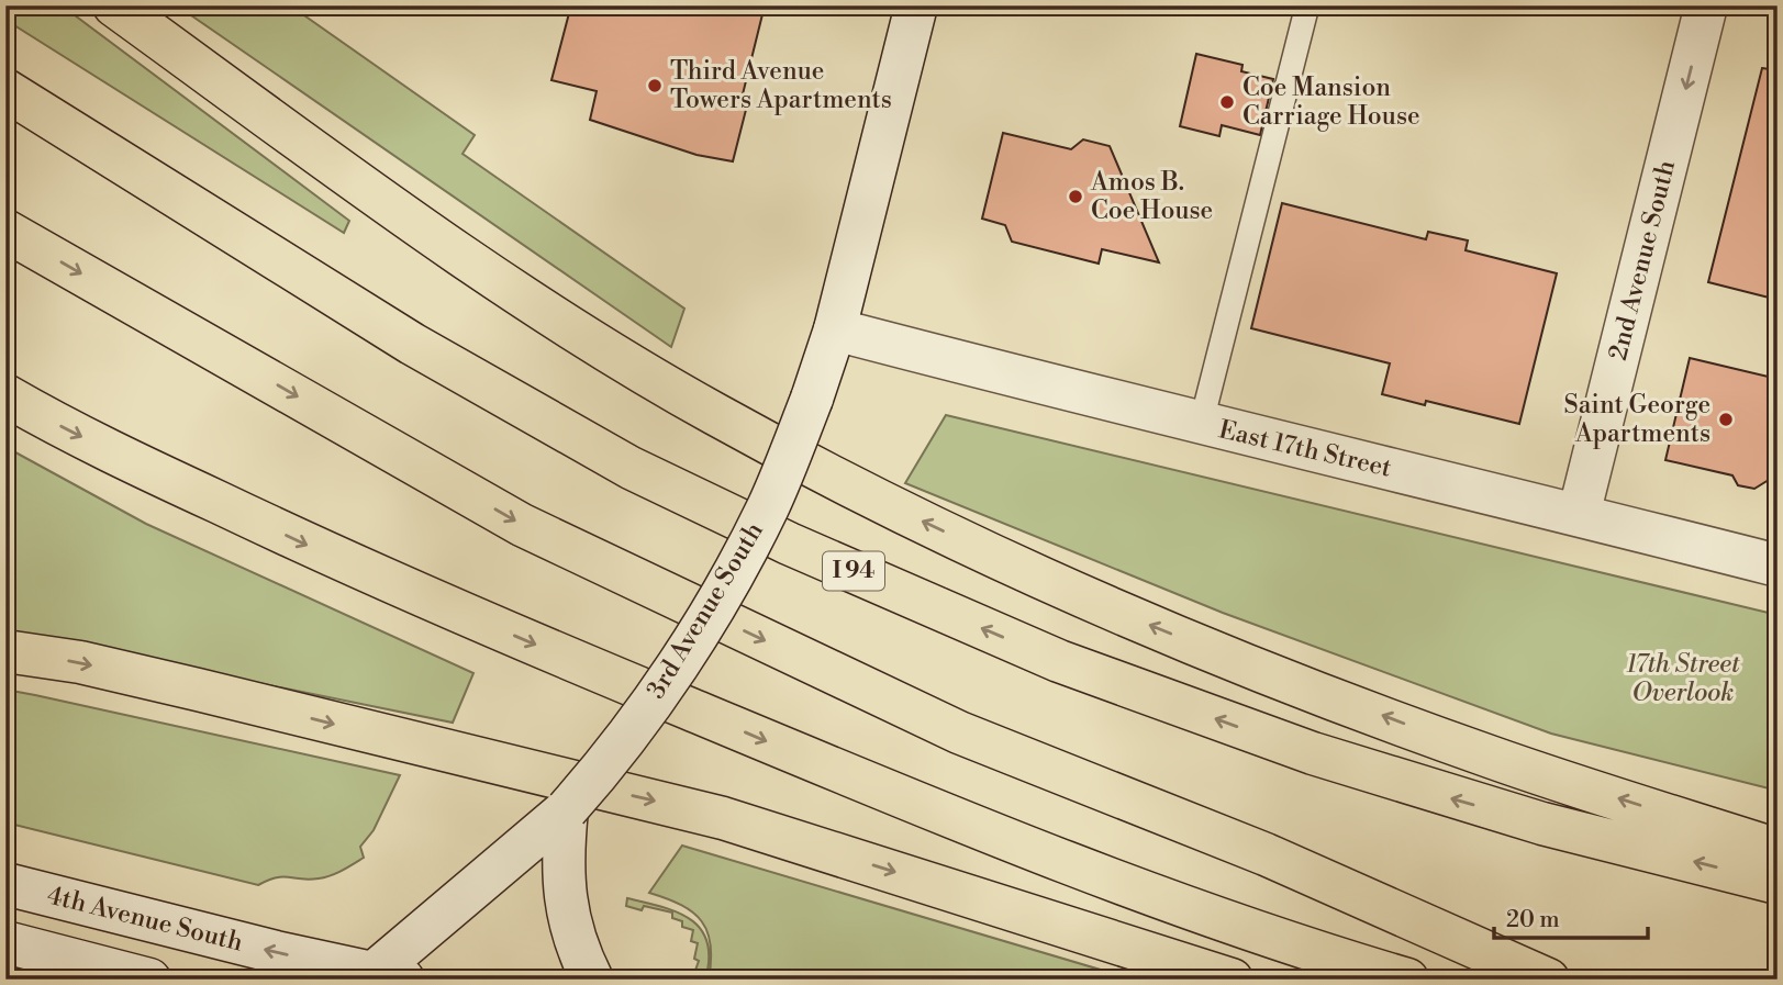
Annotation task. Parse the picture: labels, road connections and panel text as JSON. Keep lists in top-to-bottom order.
{
  "streets": {
    "highway": ["I 94"],
    "street": [
      "2nd Avenue South",
      "East 17th Street",
      "3rd Avenue South",
      "4th Avenue South"
    ]
  },
  "crossings": [
    ["2nd Avenue South", "East 17th Street"],
    ["East 17th Street", "3rd Avenue South"],
    ["3rd Avenue South", "4th Avenue South"]
  ],
  "one_way": ["2nd Avenue South"],
  "parks": ["17th Street Overlook"],
  "places": [
    "Third Avenue Towers Apartments",
    "Coe Mansion Carriage House",
    "Amos B. Coe House",
    "Saint George Apartments"
  ],
  "scale_bar": "20 m"
}
